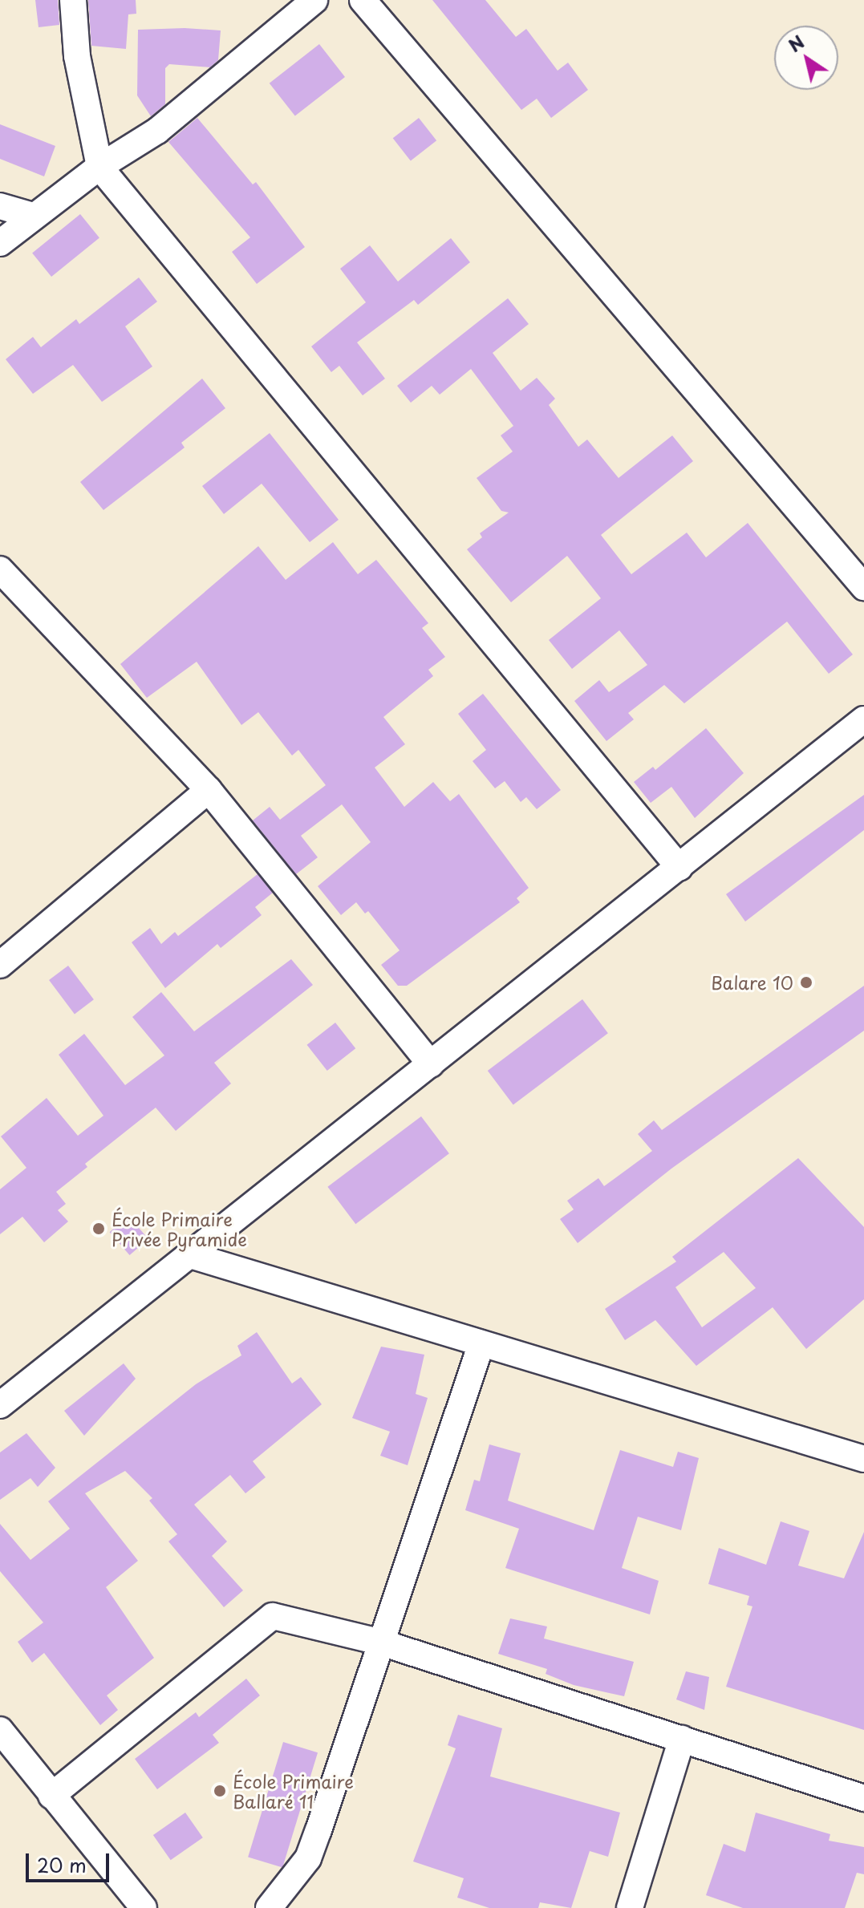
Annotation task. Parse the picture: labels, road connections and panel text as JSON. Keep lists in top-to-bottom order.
{
  "places": ["Balare 10", "École Primaire Privée Pyramide", "École Primaire Ballaré 11"],
  "scale_bar": "20 m",
  "north": "top left"
}
